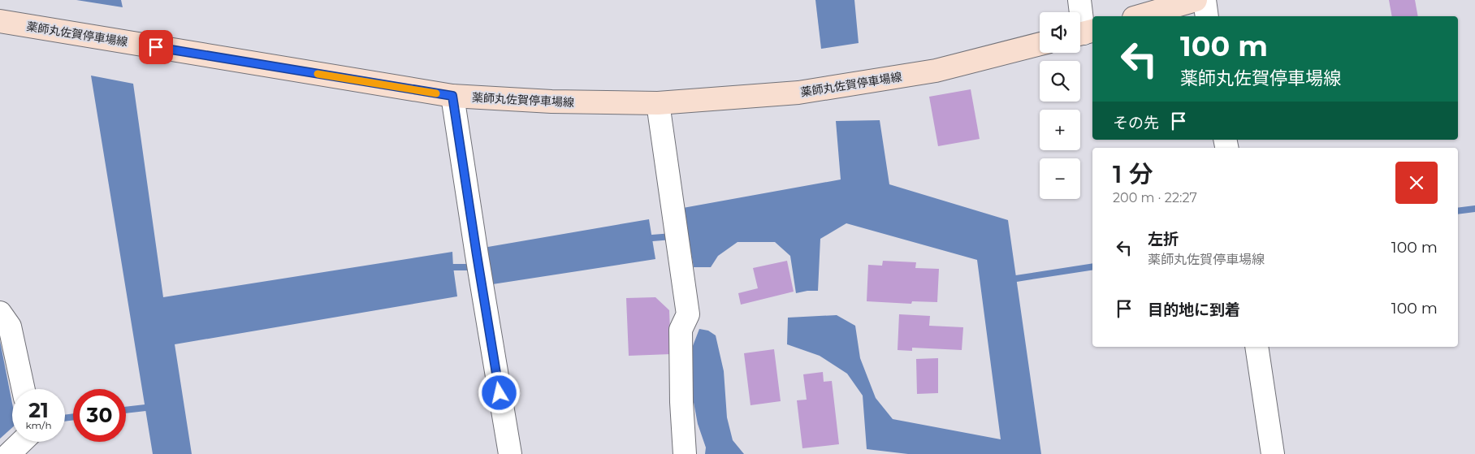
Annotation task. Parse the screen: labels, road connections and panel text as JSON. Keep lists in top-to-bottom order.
{
  "streets": {
    "main road": ["薬師丸佐賀停車場線"]
  },
  "page": {
    "map_buttons": ["+", "−"],
    "turn": ["100 m", "薬師丸佐賀停車場線"],
    "then": "その先",
    "heading": ["1 分", "200 m · 22:27"],
    "list": [
      {
        "name": "左折",
        "note": "薬師丸佐賀停車場線",
        "value": "100 m"
      },
      {
        "name": "目的地に到着",
        "value": "100 m"
      }
    ],
    "speed": "21 km/h",
    "limit": "30"
  }
}
